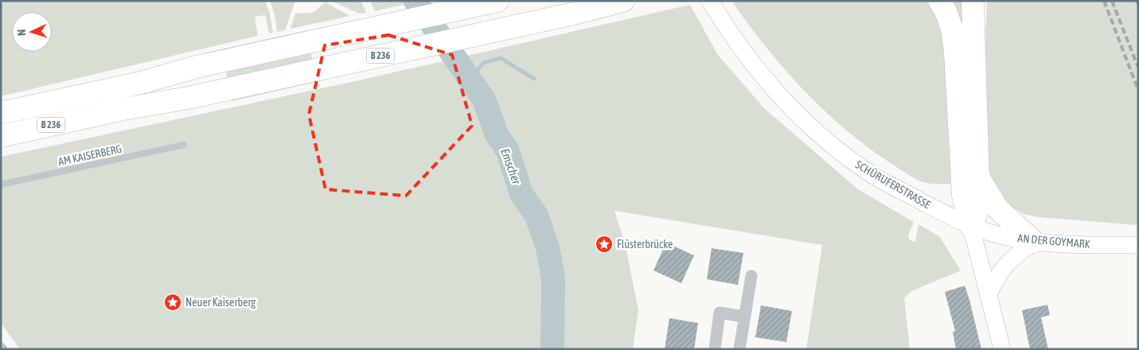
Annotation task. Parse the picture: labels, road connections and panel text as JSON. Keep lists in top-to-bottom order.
{
  "streets": {
    "highway": ["B 236"],
    "main road": ["SCHÜRUFERSTRASSE", "AN DER GOYMARK"],
    "lane": ["AM KAISERBERG"]
  },
  "crossings": [
    ["SCHÜRUFERSTRASSE", "AN DER GOYMARK"]
  ],
  "water": ["Emscher"],
  "places": {
    "place": ["Flüsterbrücke", "Neuer Kaiserberg"]
  },
  "north": "left"
}
